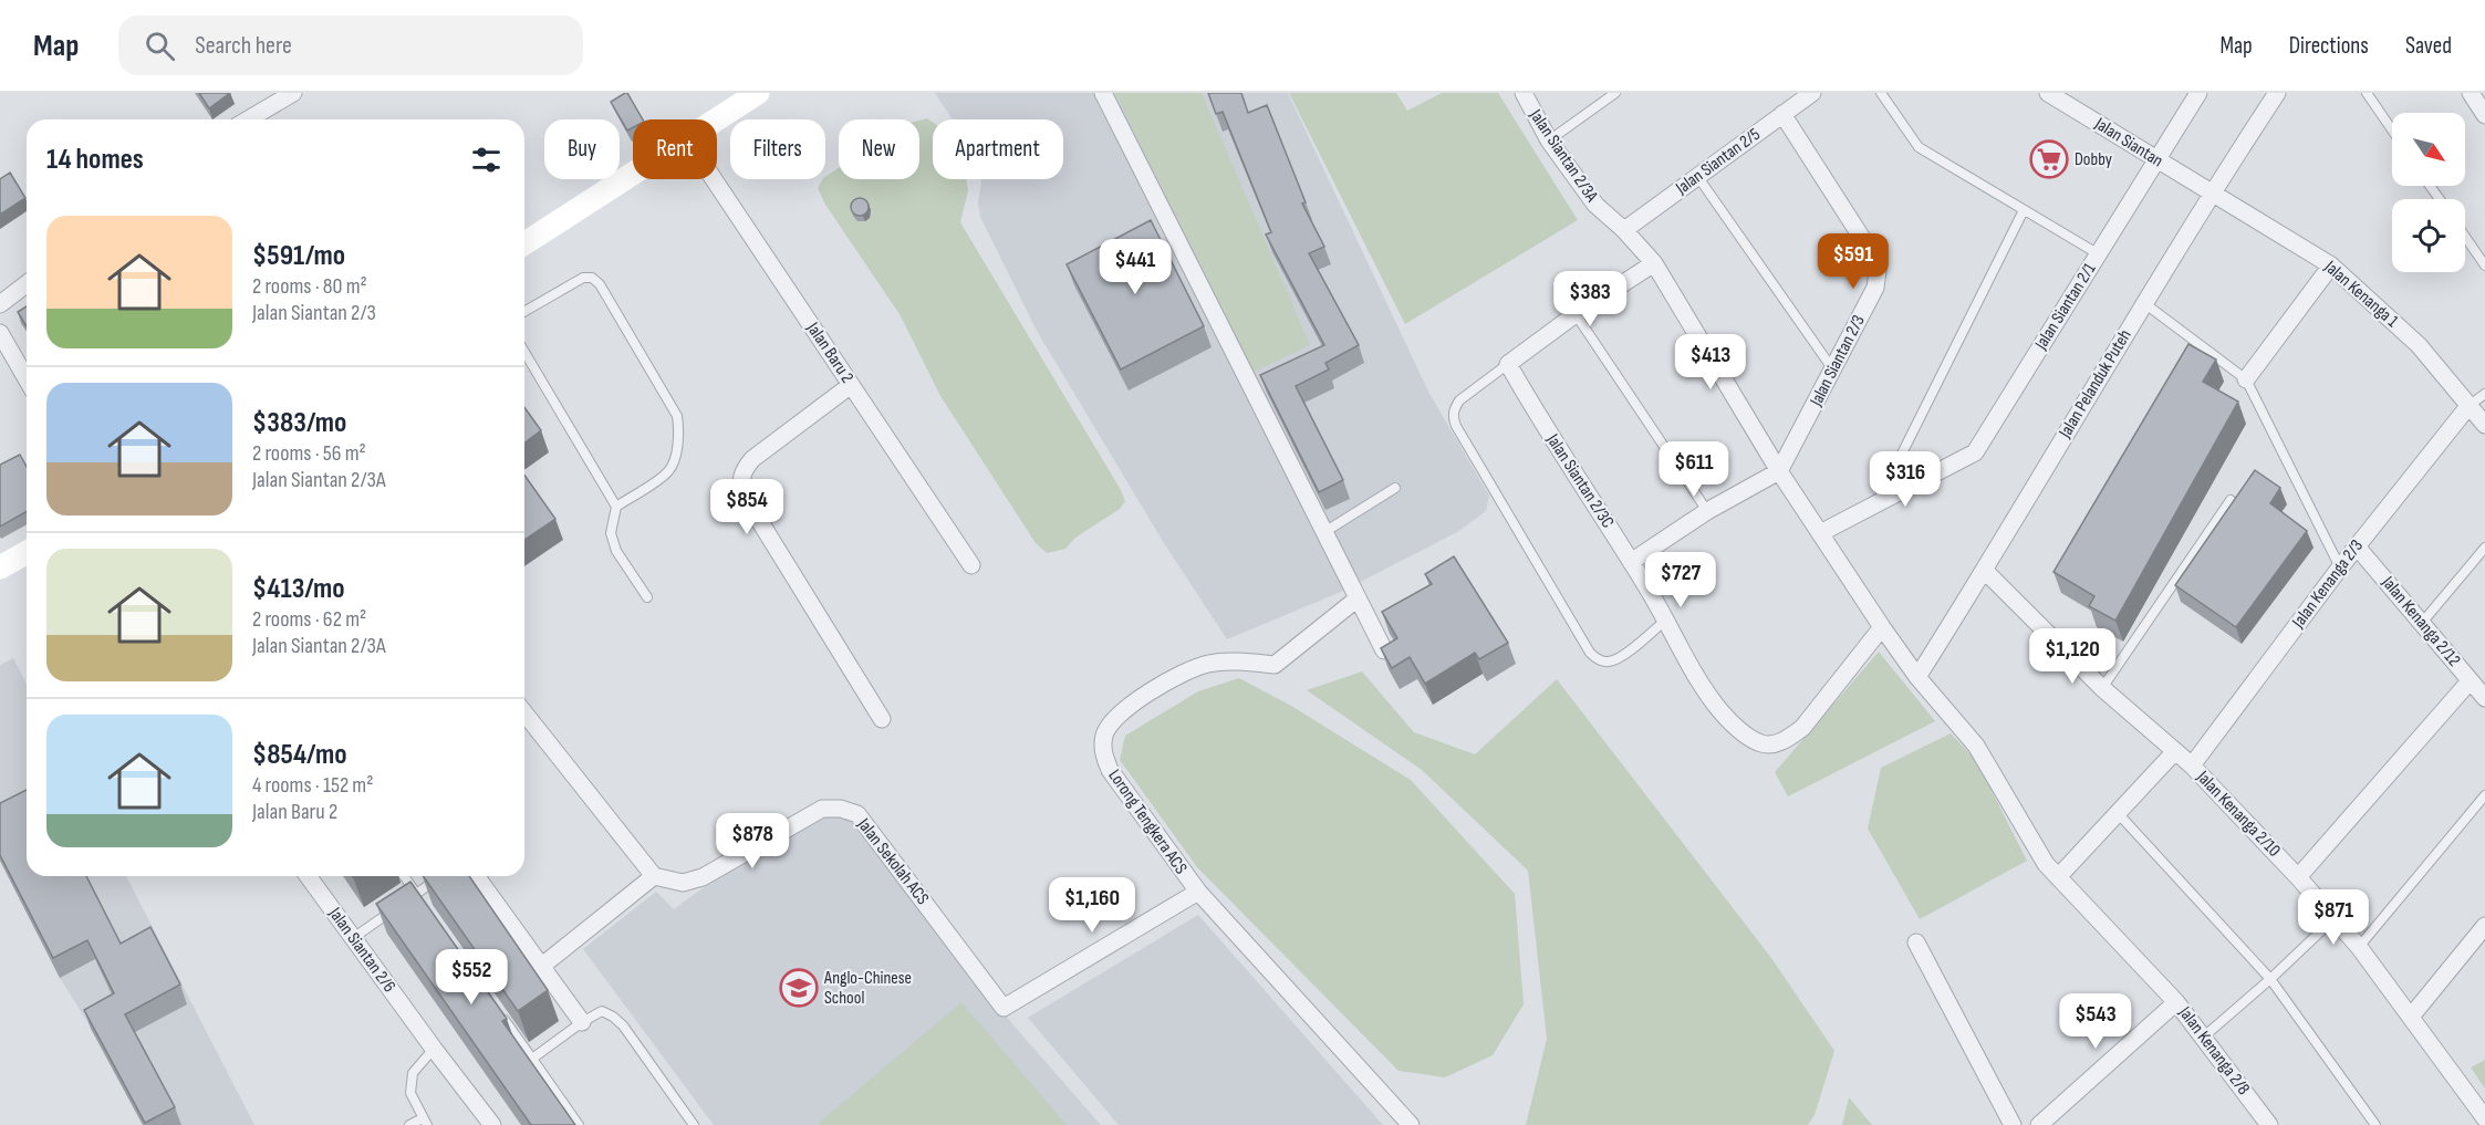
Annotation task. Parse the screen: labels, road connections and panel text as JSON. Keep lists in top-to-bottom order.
{
  "streets": {
    "street": [
      "Jalan Siantan",
      "Jalan Siantan 2/3A",
      "Jalan Siantan 2/5",
      "Jalan Kenanga 1",
      "Jalan Siantan 2/1",
      "Jalan Baru 2",
      "Jalan Siantan 2/3",
      "Jalan Pelanduk Puteh",
      "Jalan Siantan 2/3C",
      "Jalan Kenanga 2/3",
      "Jalan Kenanga 2/12",
      "Jalan Kenanga 2/10",
      "Lorong Tengkera ACS",
      "Jalan Sekolah ACS",
      "Jalan Siantan 2/6",
      "Jalan Kenanga 2/8"
    ]
  },
  "crossings": [
    ["Jalan Siantan", "Jalan Kenanga 1"],
    ["Jalan Siantan", "Jalan Siantan 2/1"],
    ["Jalan Siantan", "Jalan Pelanduk Puteh"],
    ["Jalan Siantan 2/3A", "Jalan Siantan 2/5"],
    ["Jalan Siantan 2/3A", "Jalan Siantan 2/3"],
    ["Jalan Siantan 2/3A", "Jalan Pelanduk Puteh"],
    ["Jalan Siantan 2/3A", "Jalan Siantan 2/3C"],
    ["Jalan Siantan 2/3A", "Jalan Kenanga 2/8"],
    ["Jalan Siantan 2/5", "Jalan Siantan 2/3"],
    ["Jalan Kenanga 1", "Jalan Pelanduk Puteh"],
    ["Jalan Kenanga 1", "Jalan Kenanga 2/3"],
    ["Jalan Pelanduk Puteh", "Jalan Kenanga 2/10"],
    ["Jalan Pelanduk Puteh", "Jalan Kenanga 2/8"],
    ["Jalan Kenanga 2/3", "Jalan Kenanga 2/12"],
    ["Jalan Kenanga 2/3", "Jalan Kenanga 2/10"],
    ["Lorong Tengkera ACS", "Jalan Sekolah ACS"]
  ],
  "places": {
    "supermarket": ["Dobby"],
    "school or university": ["Anglo-Chinese School"]
  },
  "north": "bottom right",
  "page": {
    "header": "Map",
    "search": "Search here",
    "nav": ["Map", "Directions", "Saved"],
    "chip": [
      "Buy",
      "Rent",
      "Filters",
      "New",
      "Apartment"
    ],
    "heading": "14 homes",
    "list": [
      {
        "name": "$591/mo",
        "note": "2 rooms · 80 m² · Jalan Siantan 2/3"
      },
      {
        "name": "$383/mo",
        "note": "2 rooms · 56 m² · Jalan Siantan 2/3A"
      },
      {
        "name": "$413/mo",
        "note": "2 rooms · 62 m² · Jalan Siantan 2/3A"
      },
      {
        "name": "$854/mo",
        "note": "4 rooms · 152 m² · Jalan Baru 2"
      }
    ],
    "price": [
      "$591",
      "$441",
      "$383",
      "$413",
      "$611",
      "$316",
      "$854",
      "$727",
      "$1,120",
      "$878",
      "$1,160",
      "$871",
      "$552",
      "$543"
    ]
  }
}
